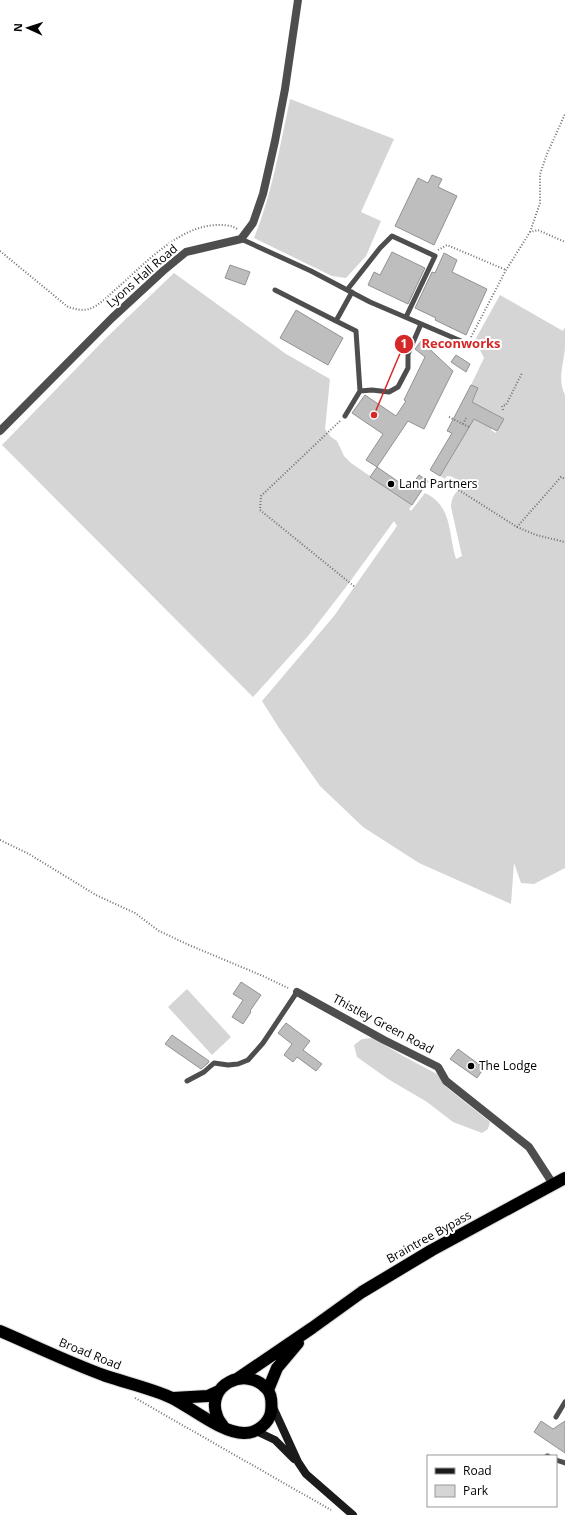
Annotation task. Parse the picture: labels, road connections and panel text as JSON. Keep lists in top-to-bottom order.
{
  "streets": {
    "highway": ["Braintree Bypass", "Broad Road"],
    "street": ["Lyons Hall Road", "Thistley Green Road"]
  },
  "crossings": [
    ["Thistley Green Road", "Braintree Bypass"],
    ["Braintree Bypass", "Broad Road"]
  ],
  "places": ["Reconworks", "Land Partners", "The Lodge"],
  "legend": ["Road", "Park"],
  "north": "left"
}
